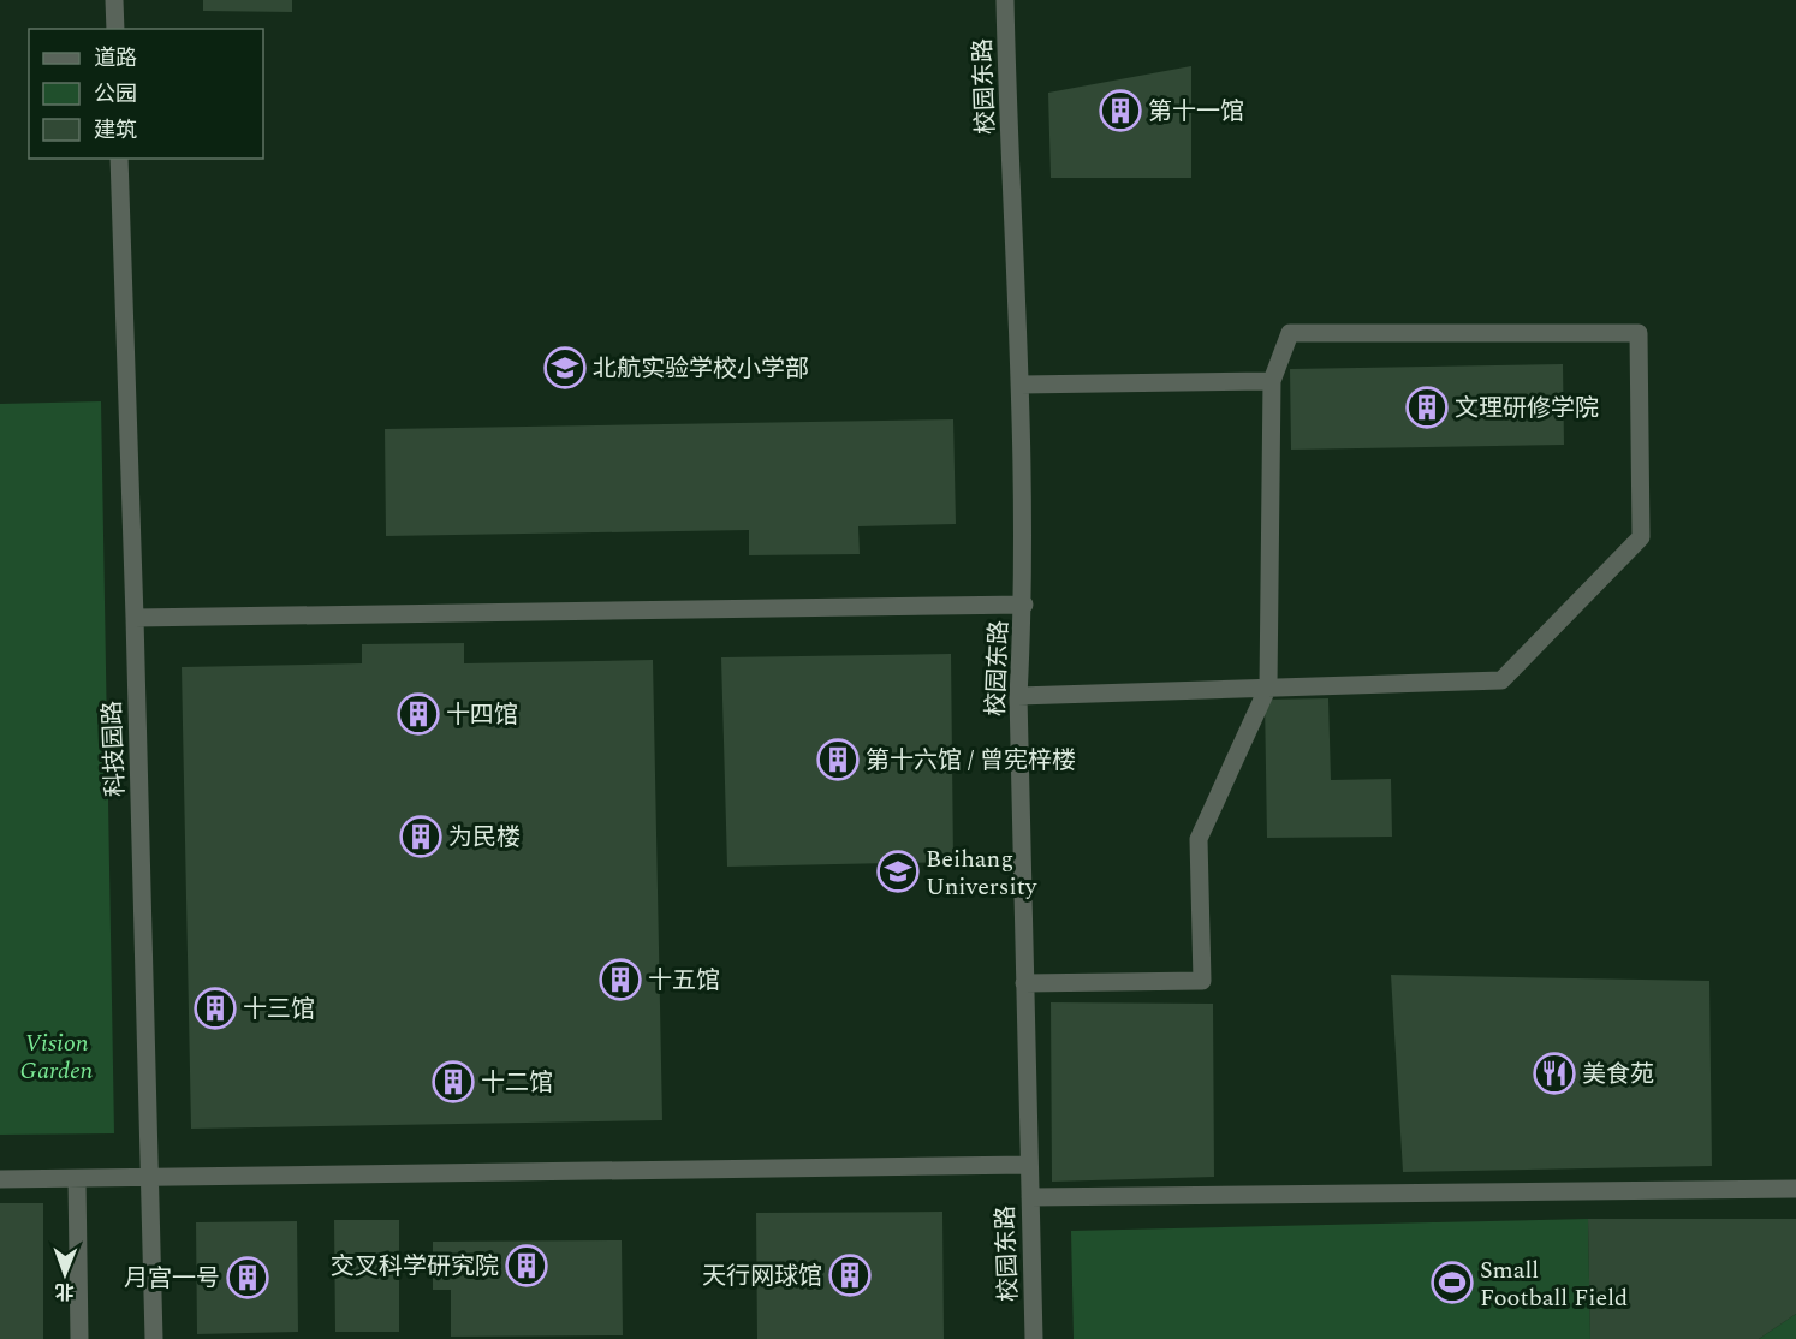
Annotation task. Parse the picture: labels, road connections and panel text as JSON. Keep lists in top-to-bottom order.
{
  "streets": {
    "street": ["校园东路", "科技园路"]
  },
  "parks": ["Vision Garden"],
  "places": {
    "building": [
      "第十一馆",
      "文理研修学院",
      "十四馆",
      "第十六馆 / 曾宪梓楼",
      "为民楼",
      "十五馆",
      "十三馆",
      "十二馆",
      "交叉科学研究院",
      "天行网球馆",
      "月宫一号"
    ],
    "school or university": ["北航实验学校小学部", "Beihang University"],
    "restaurant": ["美食苑"],
    "sports": ["Small Football Field"]
  },
  "legend": ["道路", "公园", "建筑"],
  "north": "bottom"
}
